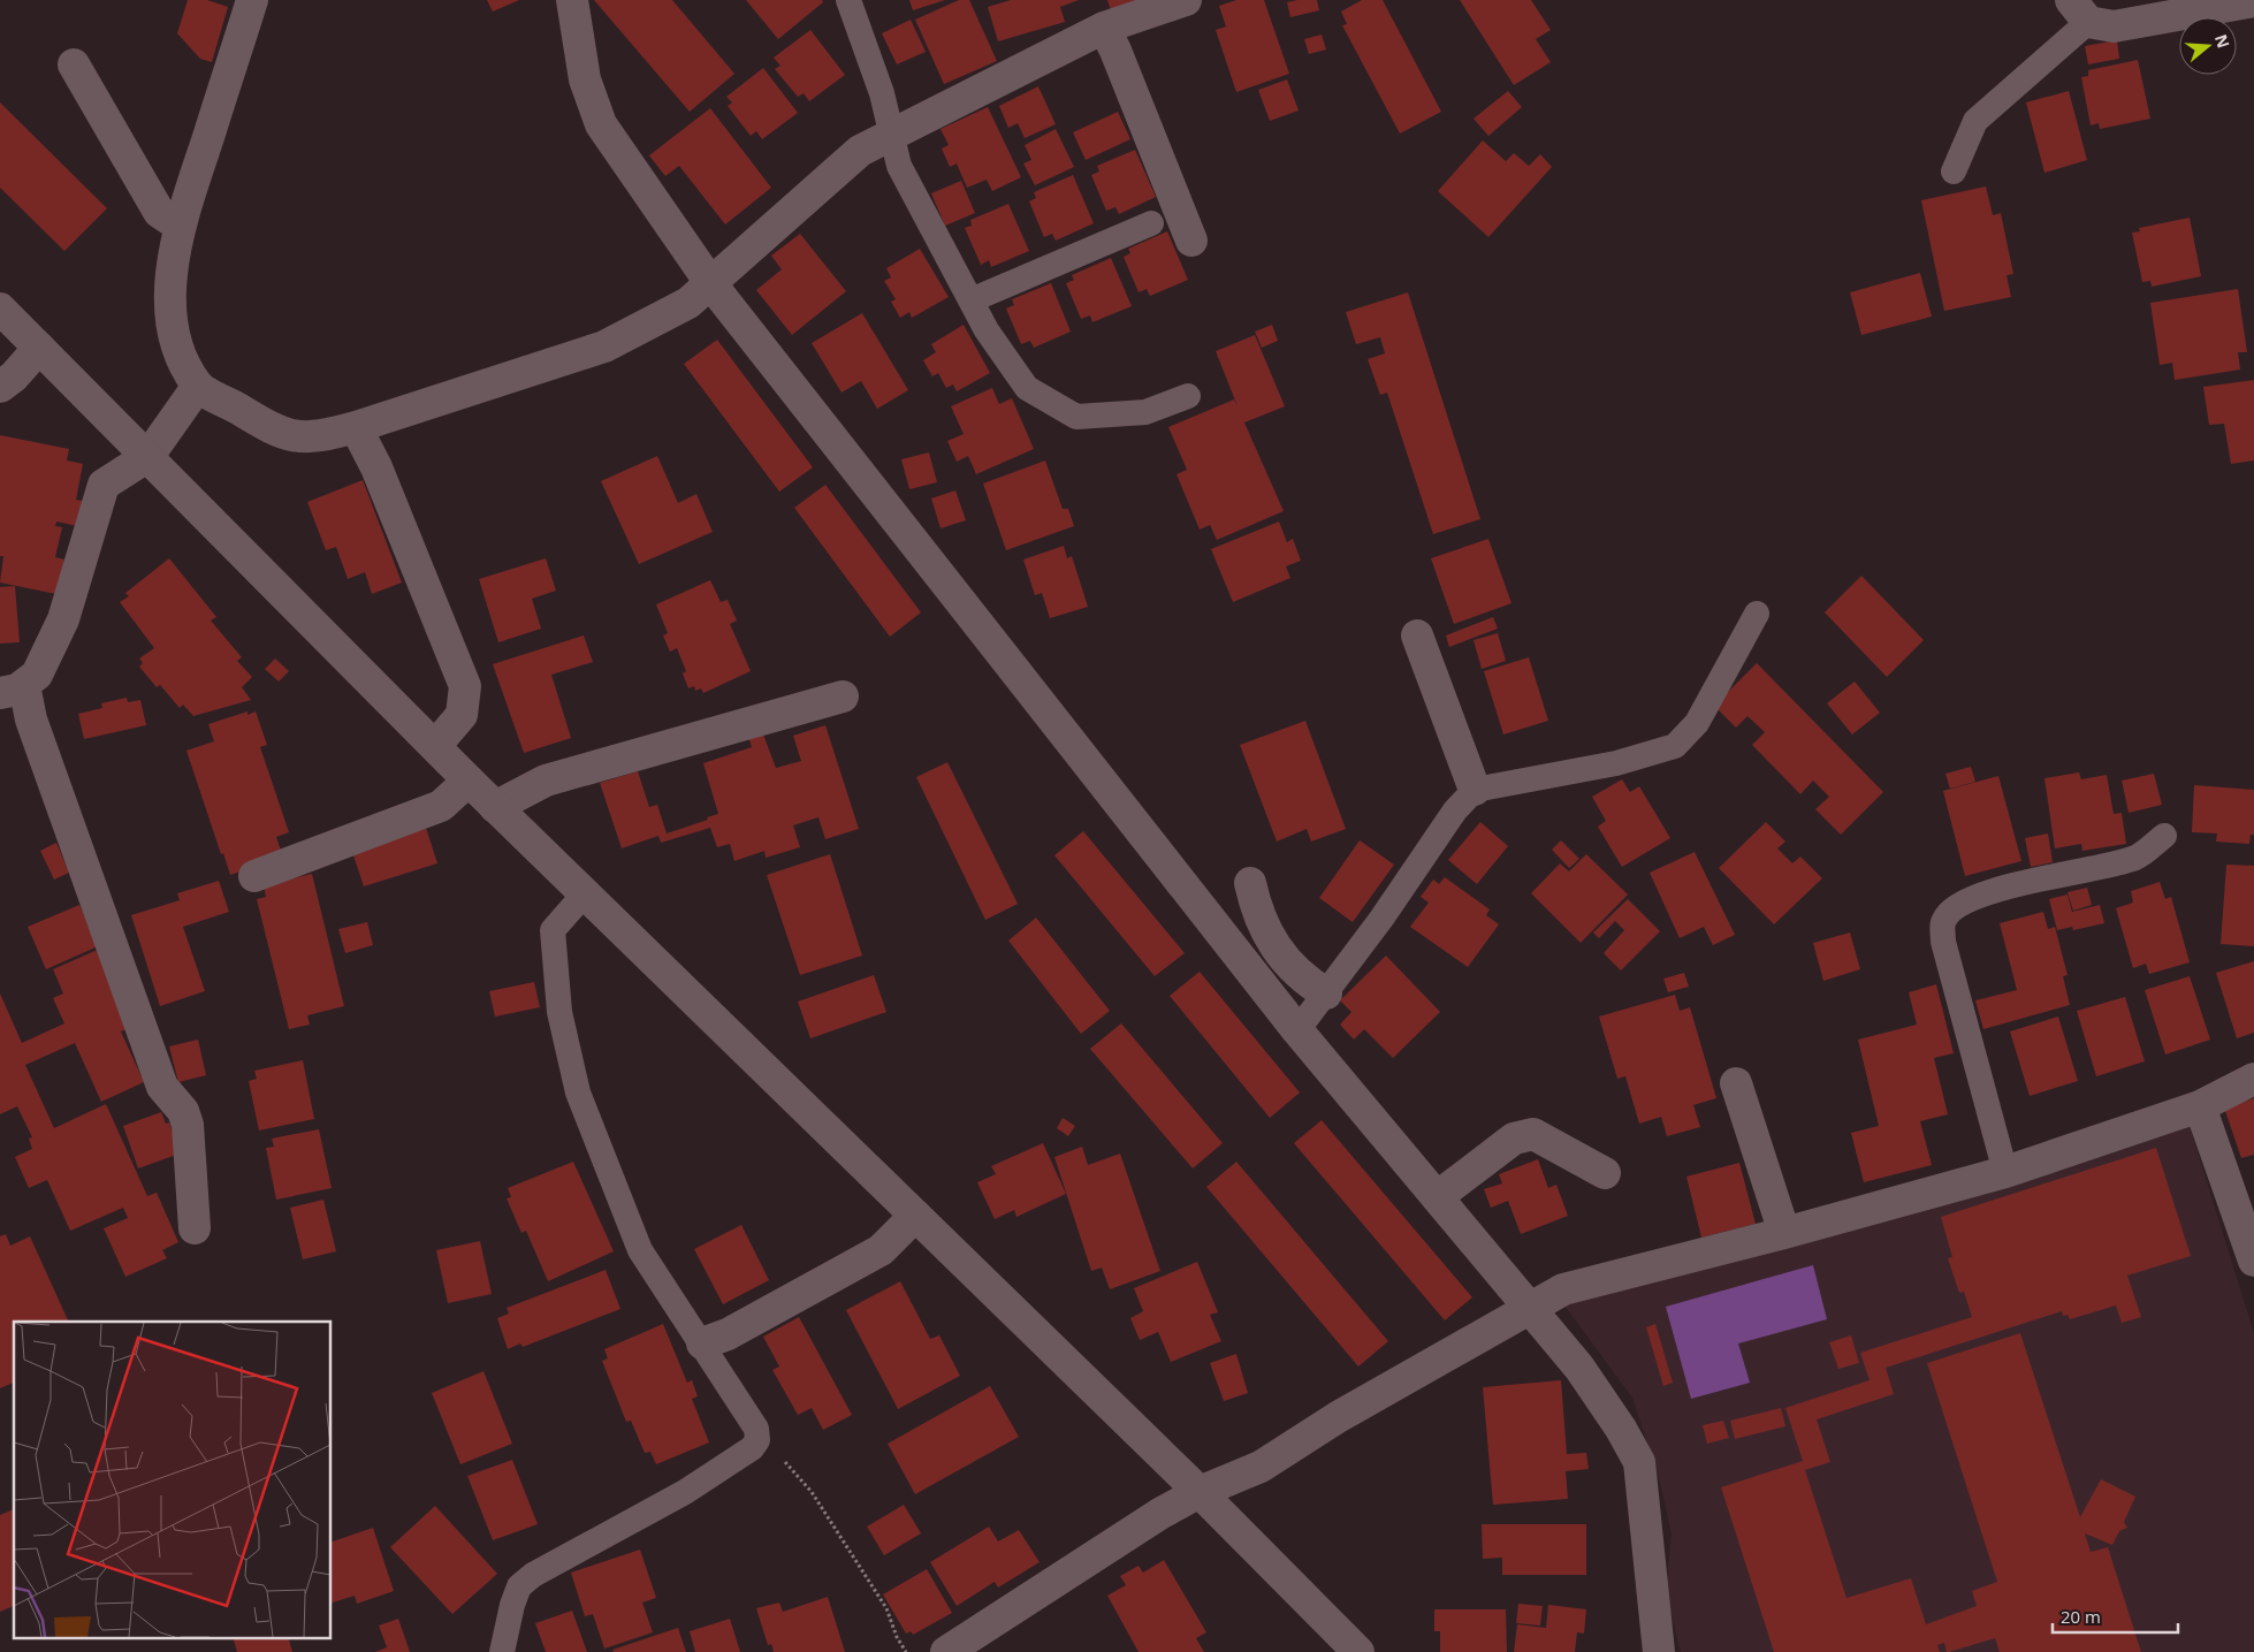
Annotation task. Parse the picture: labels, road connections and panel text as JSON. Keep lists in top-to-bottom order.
{
  "scale_bar": "20 m",
  "north": "right"
}
